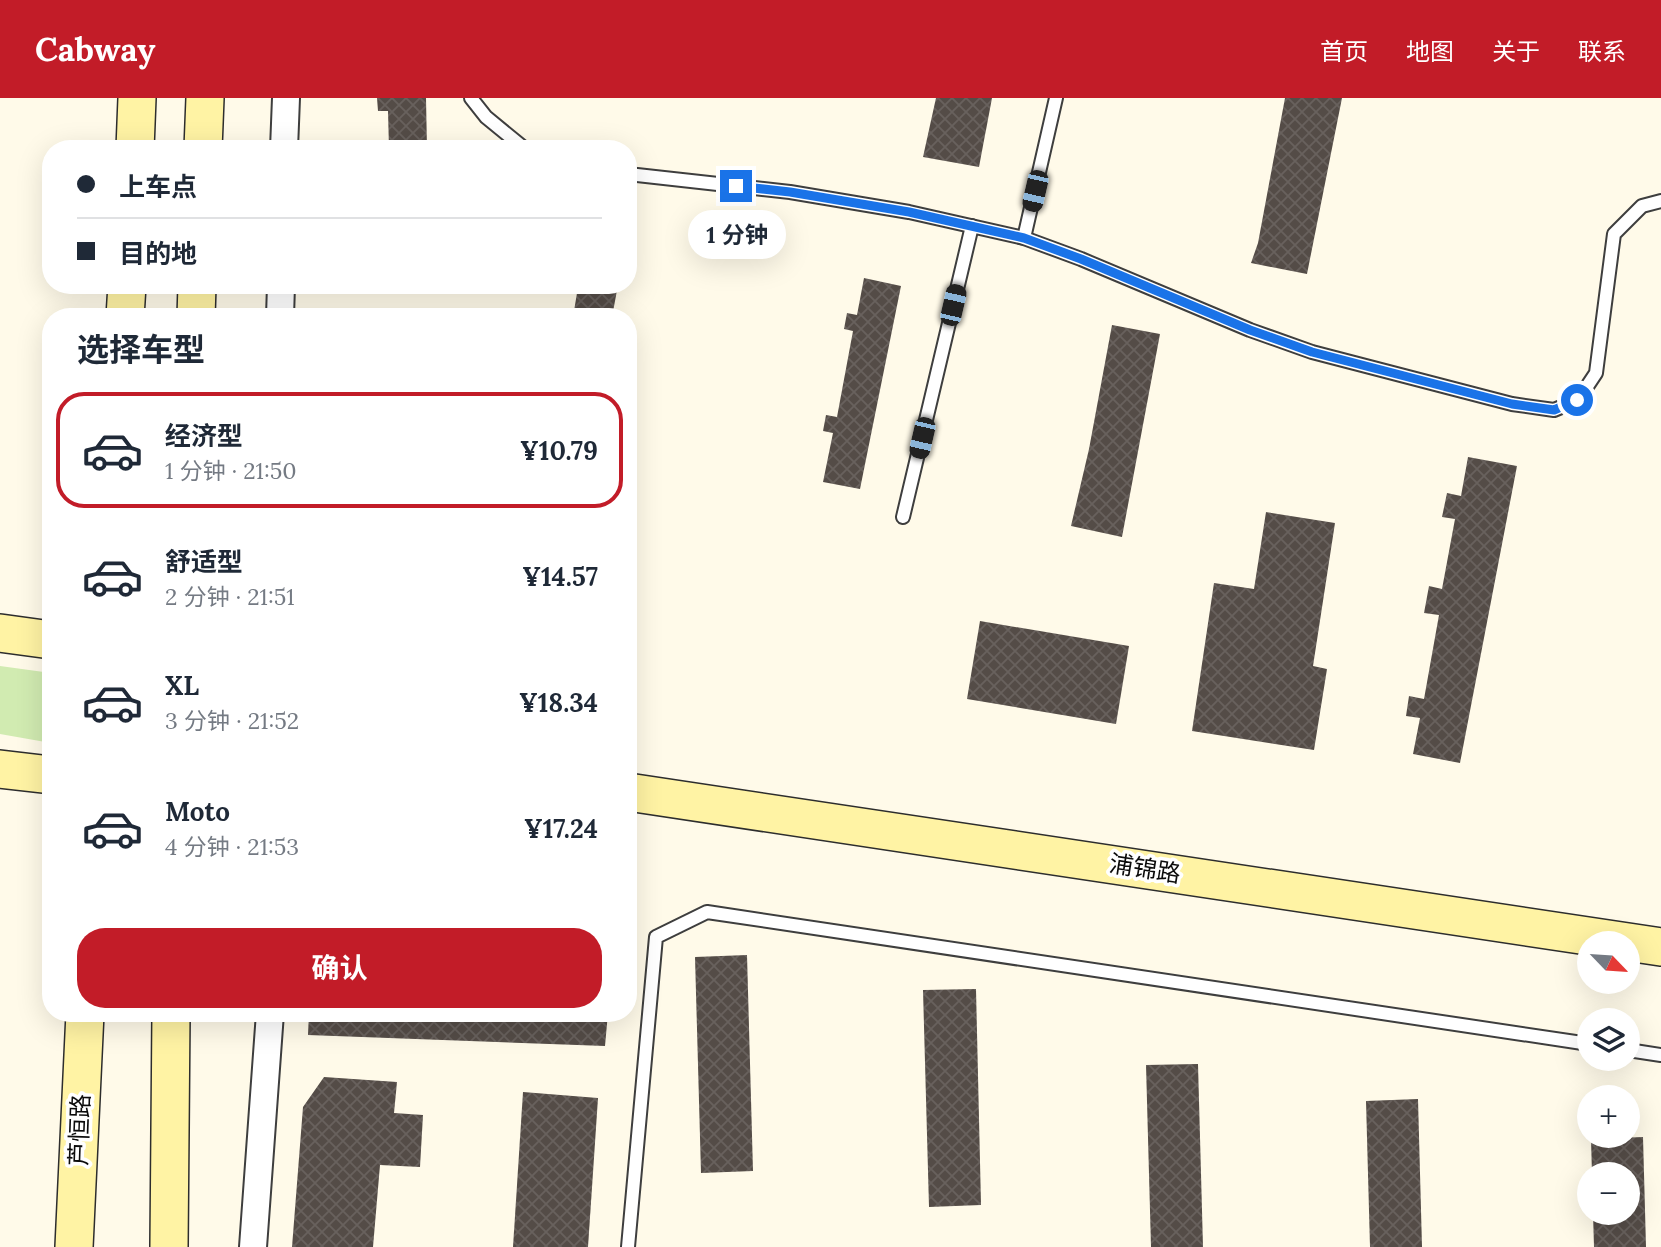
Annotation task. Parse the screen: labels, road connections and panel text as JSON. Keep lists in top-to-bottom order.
{
  "streets": {
    "street": ["浦锦路", "芦恒路"]
  },
  "north": "bottom right",
  "page": {
    "header": "Cabway",
    "nav": [
      "首页",
      "地图",
      "关于",
      "联系"
    ],
    "banner": ["上车点", "目的地"],
    "bubble": "1 分钟",
    "heading": "选择车型",
    "list": [
      {
        "name": "经济型",
        "note": "1 分钟 · 21:50",
        "value": "¥10.79"
      },
      {
        "name": "舒适型",
        "note": "2 分钟 · 21:51",
        "value": "¥14.57"
      },
      {
        "name": "XL",
        "note": "3 分钟 · 21:52",
        "value": "¥18.34"
      },
      {
        "name": "Moto",
        "note": "4 分钟 · 21:53",
        "value": "¥17.24"
      }
    ],
    "buttons": "确认",
    "map_buttons": ["+", "−"]
  }
}
